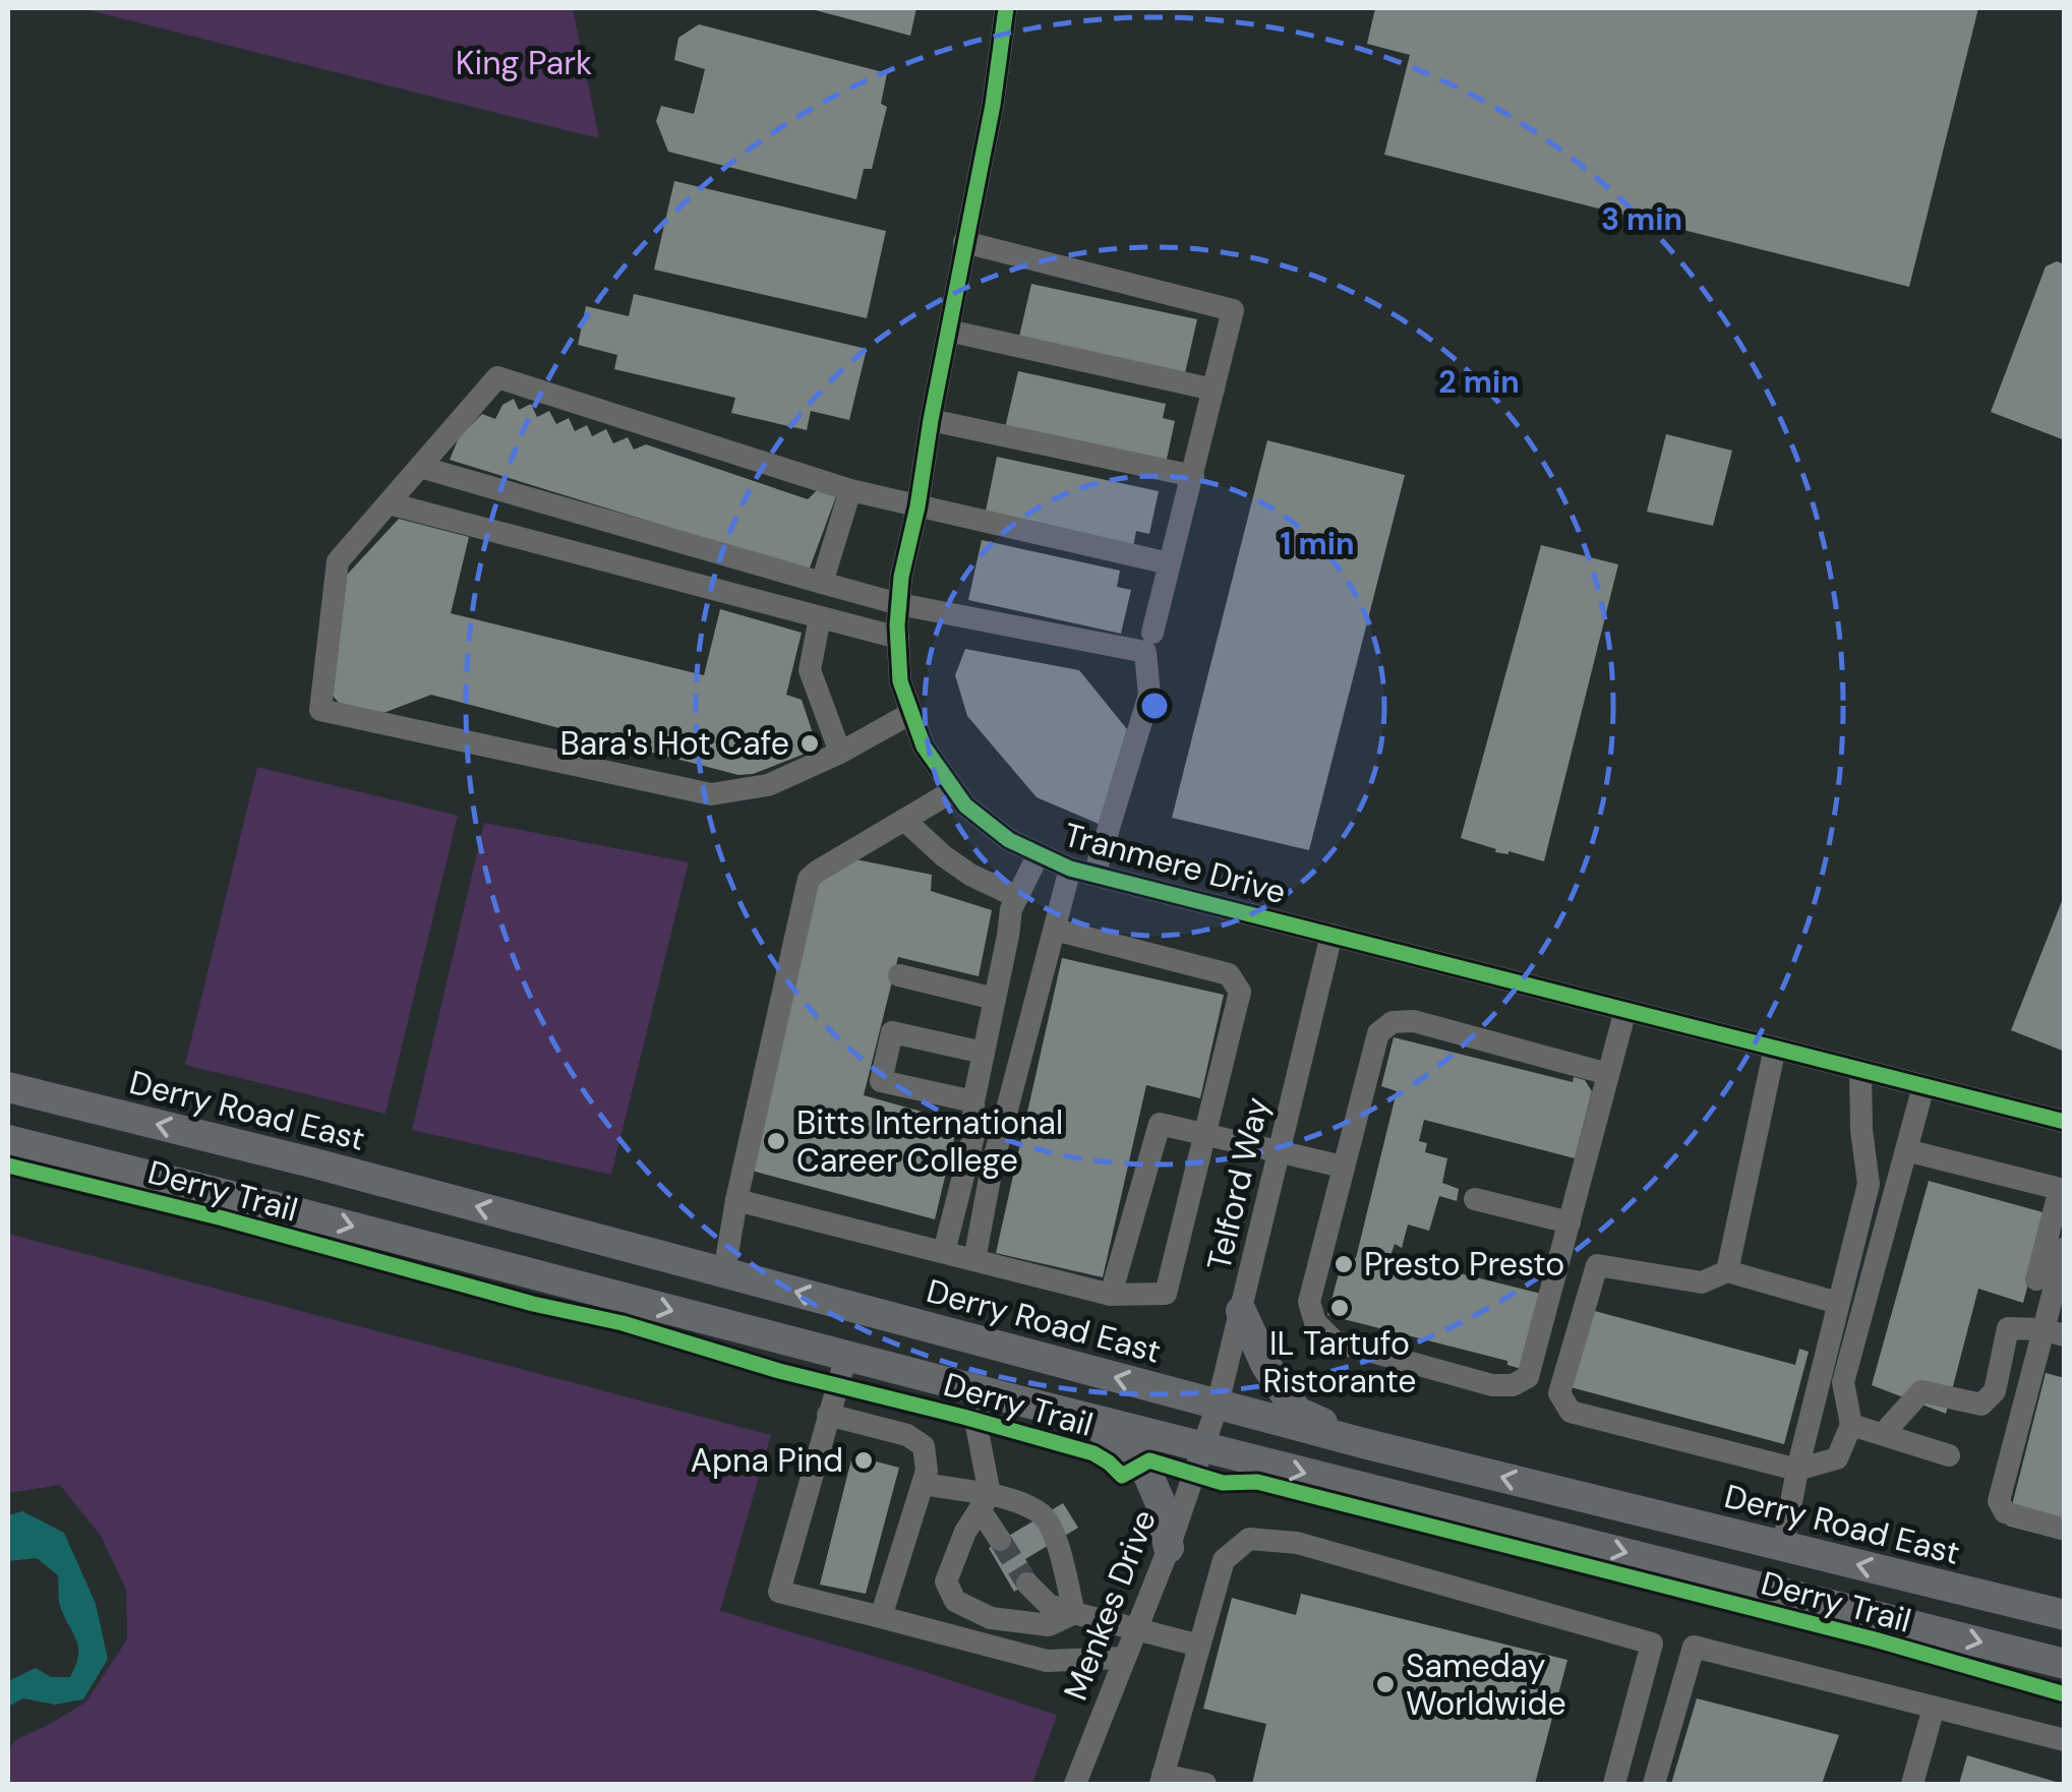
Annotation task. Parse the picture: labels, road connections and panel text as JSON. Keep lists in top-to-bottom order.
{
  "streets": {
    "main road": ["Derry Road East"],
    "street": ["Tranmere Drive", "Telford Way", "Menkes Drive"],
    "cycle path": ["Derry Trail"]
  },
  "crossings": [
    ["Tranmere Drive", "Telford Way"],
    ["Derry Road East", "Telford Way"],
    ["Telford Way", "Menkes Drive"]
  ],
  "parks": ["King Park"],
  "places": [
    "Bara's Hot Cafe",
    "Bitts International Career College",
    "Presto Presto",
    "IL Tartufo Ristorante",
    "Apna Pind",
    "Sameday Worldwide"
  ],
  "rings": ["3 min", "2 min", "1 min"]
}
